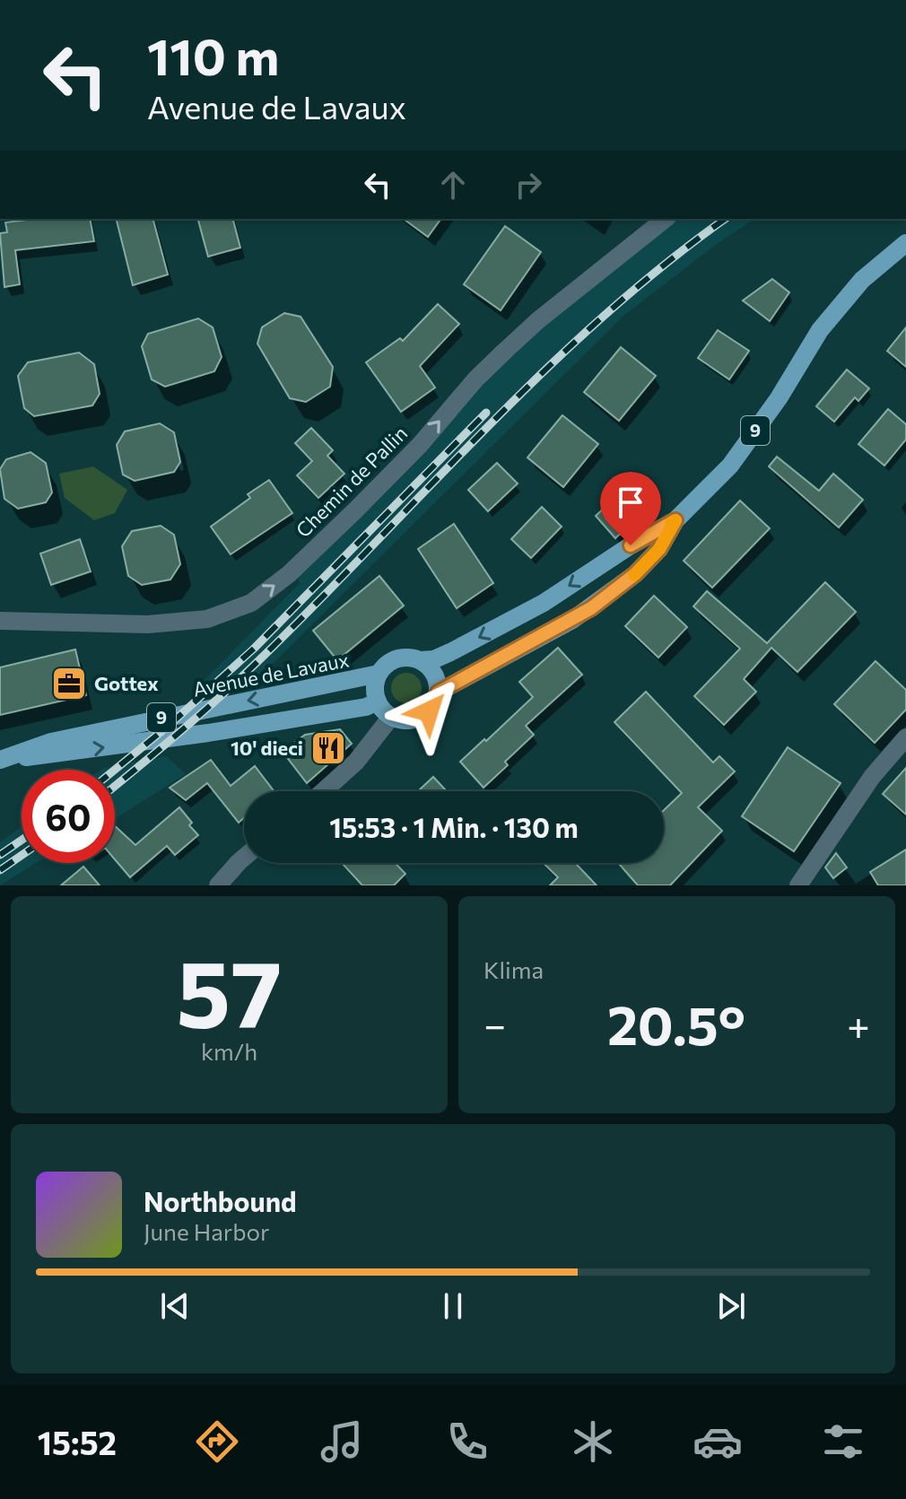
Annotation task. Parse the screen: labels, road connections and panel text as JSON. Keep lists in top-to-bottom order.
{
  "streets": {
    "main road": ["9", "Avenue de Lavaux"],
    "street": ["Chemin de Pallin"]
  },
  "crossings": [
    ["9", "Avenue de Lavaux"]
  ],
  "one_way": ["Chemin de Pallin"],
  "places": {
    "office": ["Gottex"],
    "restaurant": ["10' dieci"]
  },
  "page": {
    "turn": ["110 m", "Avenue de Lavaux"],
    "limit": "60",
    "trip": "15:53 · 1 Min. · 130 m",
    "tile": [
      ["57", "km/h"],
      "Klima"
    ],
    "heat": ["−", "20.5°", "+"],
    "song": ["Northbound", "June Harbor"],
    "tabs": "15:52"
  }
}
